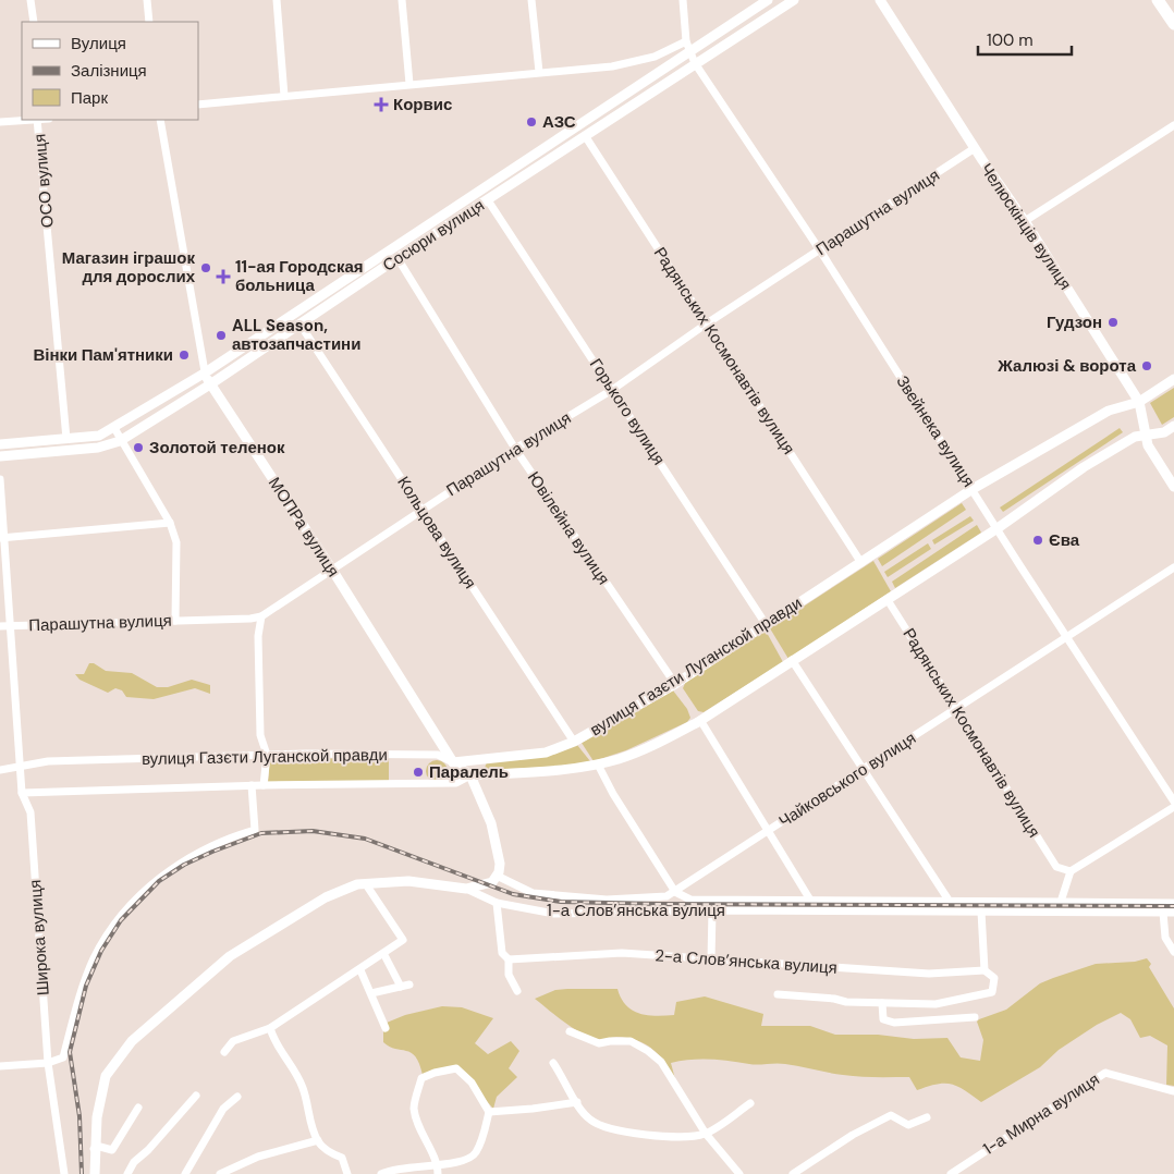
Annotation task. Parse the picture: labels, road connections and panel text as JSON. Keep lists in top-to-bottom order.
{
  "streets": {
    "street": [
      "ОСО вулиця",
      "Парашутна вулиця",
      "Челюскінців вулиця",
      "Сосюри вулиця",
      "Радянських Космонавтів вулиця",
      "Горького вулиця",
      "Звейнека вулиця",
      "МОПРа вулиця",
      "Ювілейна вулиця",
      "Кольцова вулиця",
      "вулиця Газєти Луганской правди",
      "Чайковського вулиця",
      "1-а Слов’янська вулиця",
      "Широка вулиця",
      "2-а Слов’янська вулиця",
      "1-а Мирна вулиця"
    ]
  },
  "crossings": [
    ["ОСО вулиця", "Сосюри вулиця"],
    ["Парашутна вулиця", "Челюскінців вулиця"],
    ["Парашутна вулиця", "Радянських Космонавтів вулиця"],
    ["Парашутна вулиця", "Горького вулиця"],
    ["Парашутна вулиця", "Звейнека вулиця"],
    ["Парашутна вулиця", "МОПРа вулиця"],
    ["Парашутна вулиця", "Ювілейна вулиця"],
    ["Парашутна вулиця", "Кольцова вулиця"],
    ["Челюскінців вулиця", "вулиця Газєти Луганской правди"],
    ["Сосюри вулиця", "Радянських Космонавтів вулиця"],
    ["Сосюри вулиця", "Горького вулиця"],
    ["Сосюри вулиця", "Звейнека вулиця"],
    ["Сосюри вулиця", "МОПРа вулиця"],
    ["Сосюри вулиця", "Ювілейна вулиця"],
    ["Сосюри вулиця", "Кольцова вулиця"],
    ["Радянських Космонавтів вулиця", "вулиця Газєти Луганской правди"],
    ["Радянських Космонавтів вулиця", "Чайковського вулиця"],
    ["Горького вулиця", "вулиця Газєти Луганской правди"],
    ["Звейнека вулиця", "вулиця Газєти Луганской правди"],
    ["Звейнека вулиця", "Чайковського вулиця"],
    ["МОПРа вулиця", "вулиця Газєти Луганской правди"],
    ["Ювілейна вулиця", "вулиця Газєти Луганской правди"],
    ["Кольцова вулиця", "вулиця Газєти Луганской правди"],
    ["вулиця Газєти Луганской правди", "Широка вулиця"]
  ],
  "places": {
    "health": ["Корвис", "11-ая Городская больница"],
    "other": [
      "АЗС",
      "Магазин іграшок для дорослих",
      "Гудзон",
      "ALL Season, автозапчастини",
      "Вінки Пам'ятники",
      "Жалюзі & ворота",
      "Золотой теленок",
      "Єва",
      "Паралель"
    ]
  },
  "legend": ["Вулиця", "Залізниця", "Парк"],
  "scale_bar": "100 m"
}
